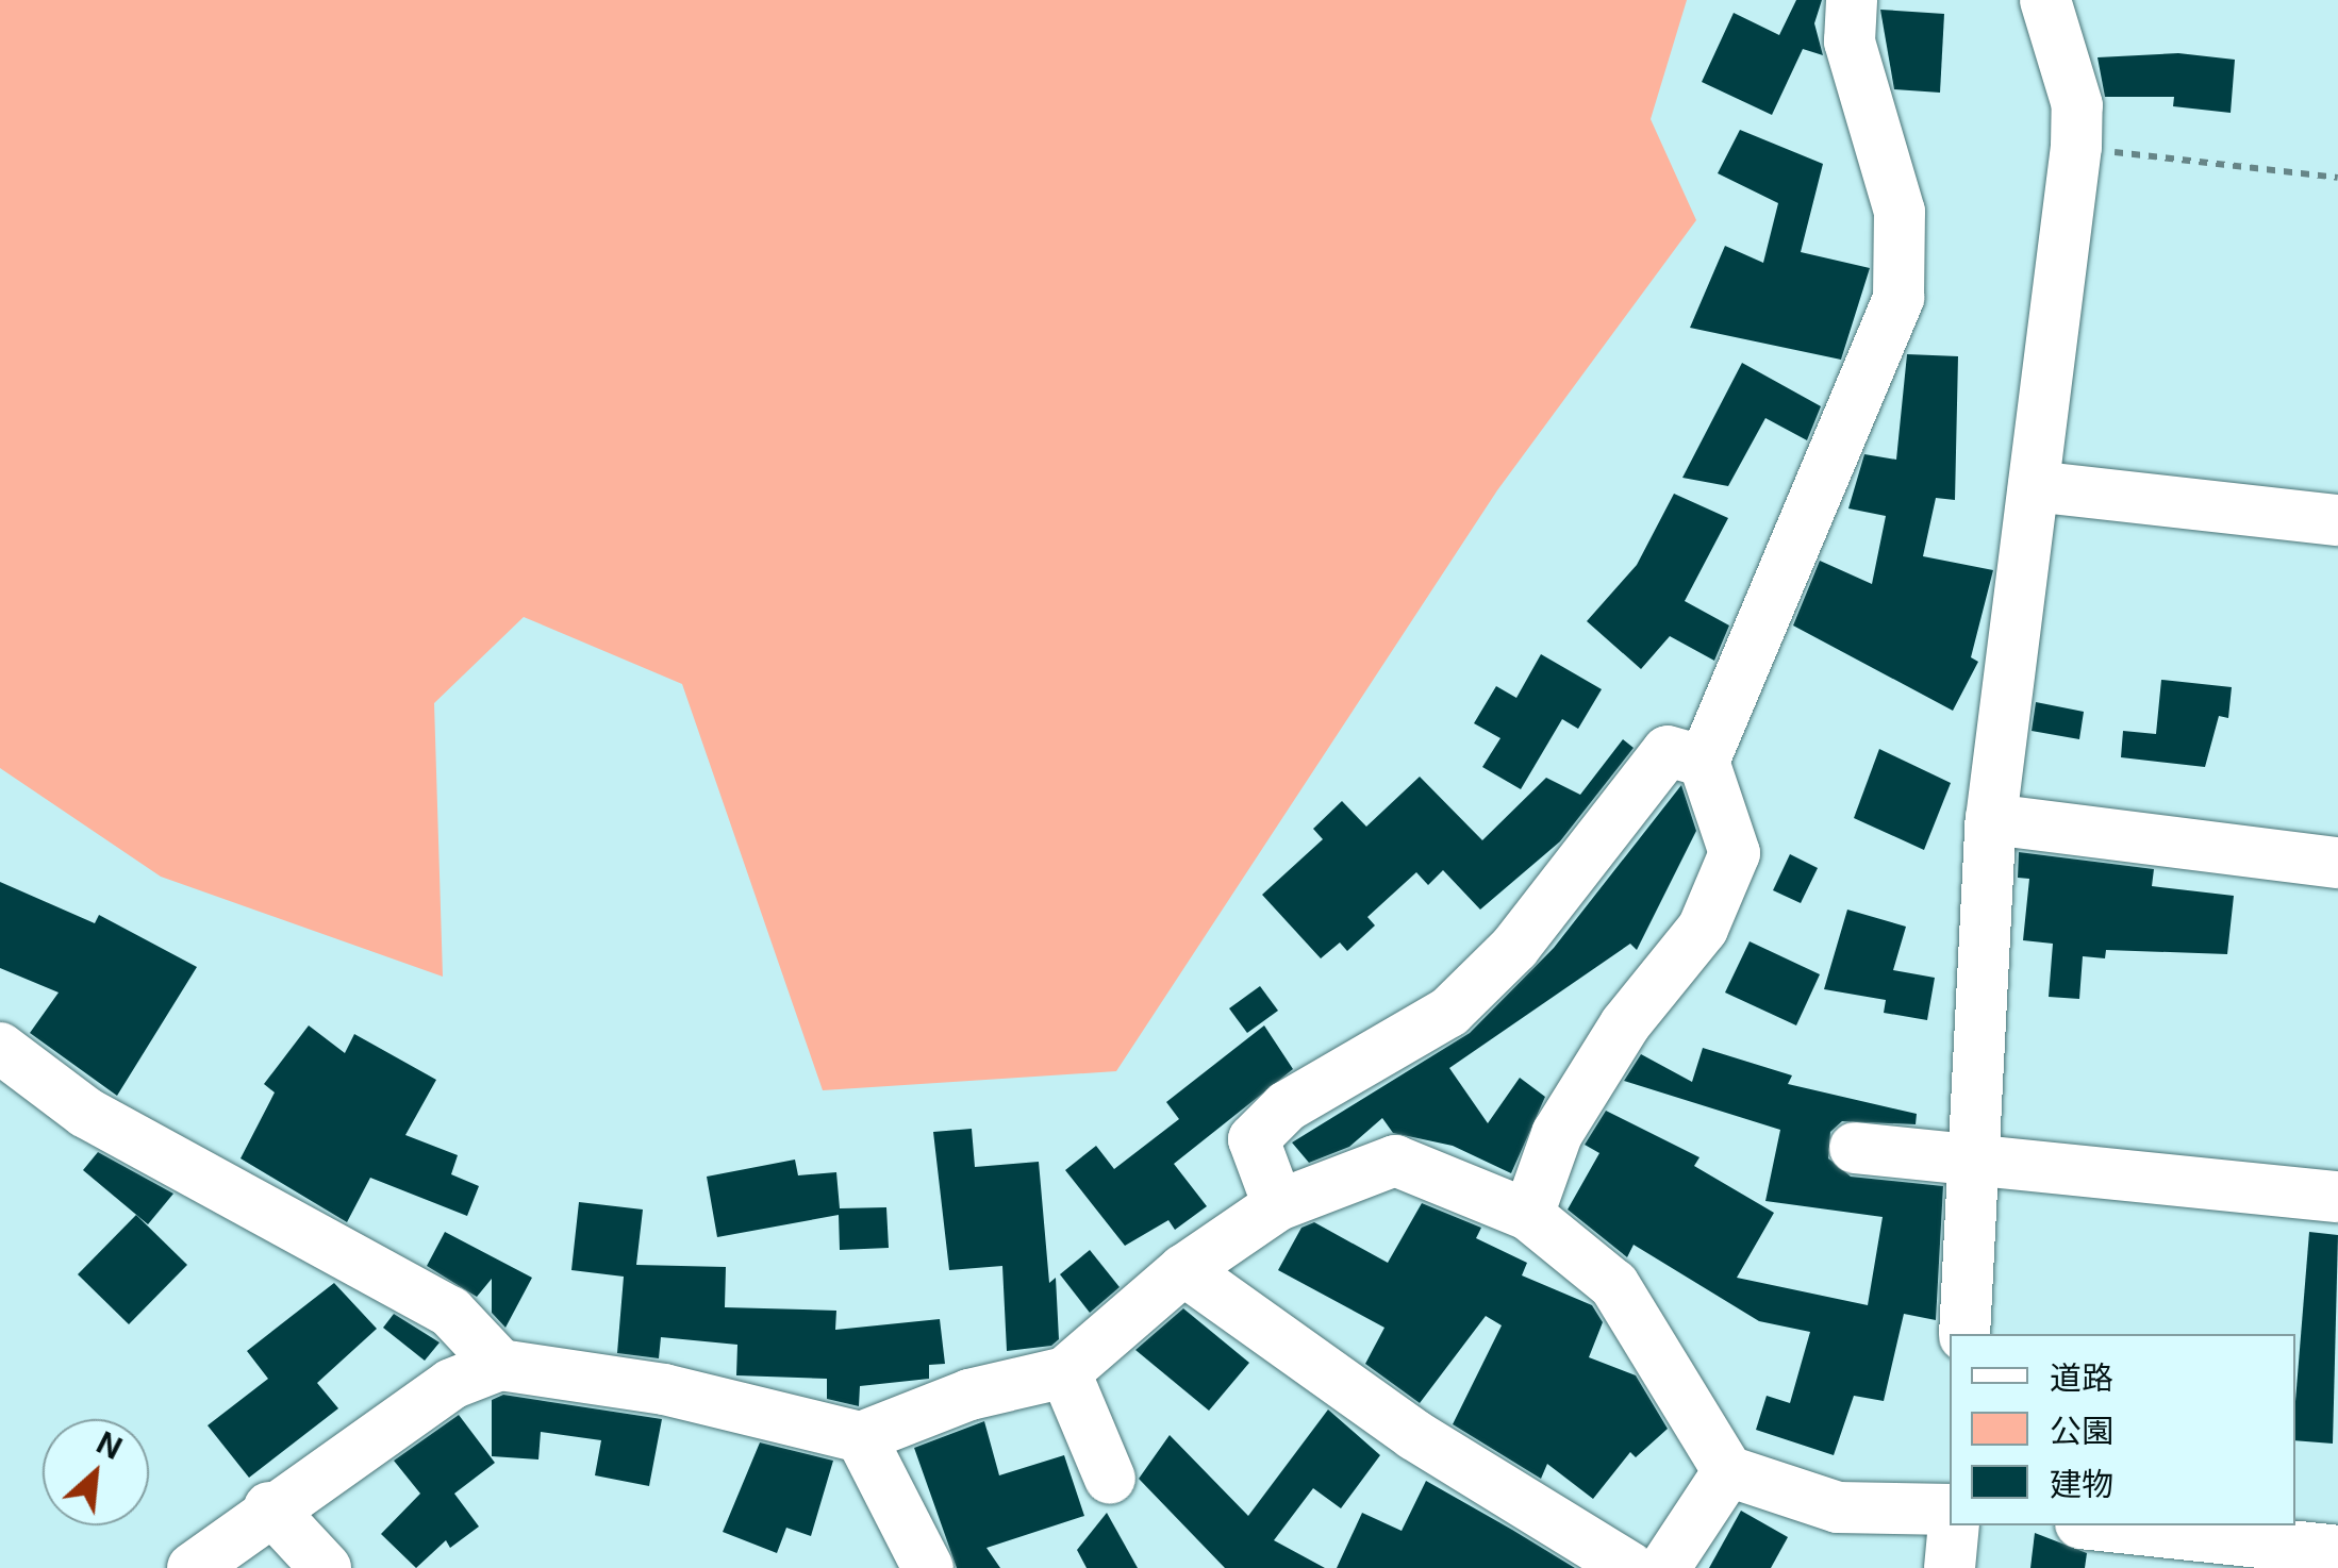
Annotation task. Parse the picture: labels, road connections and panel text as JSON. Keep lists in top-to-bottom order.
{
  "legend": ["道路", "公園", "建物"],
  "north": "top right"
}
